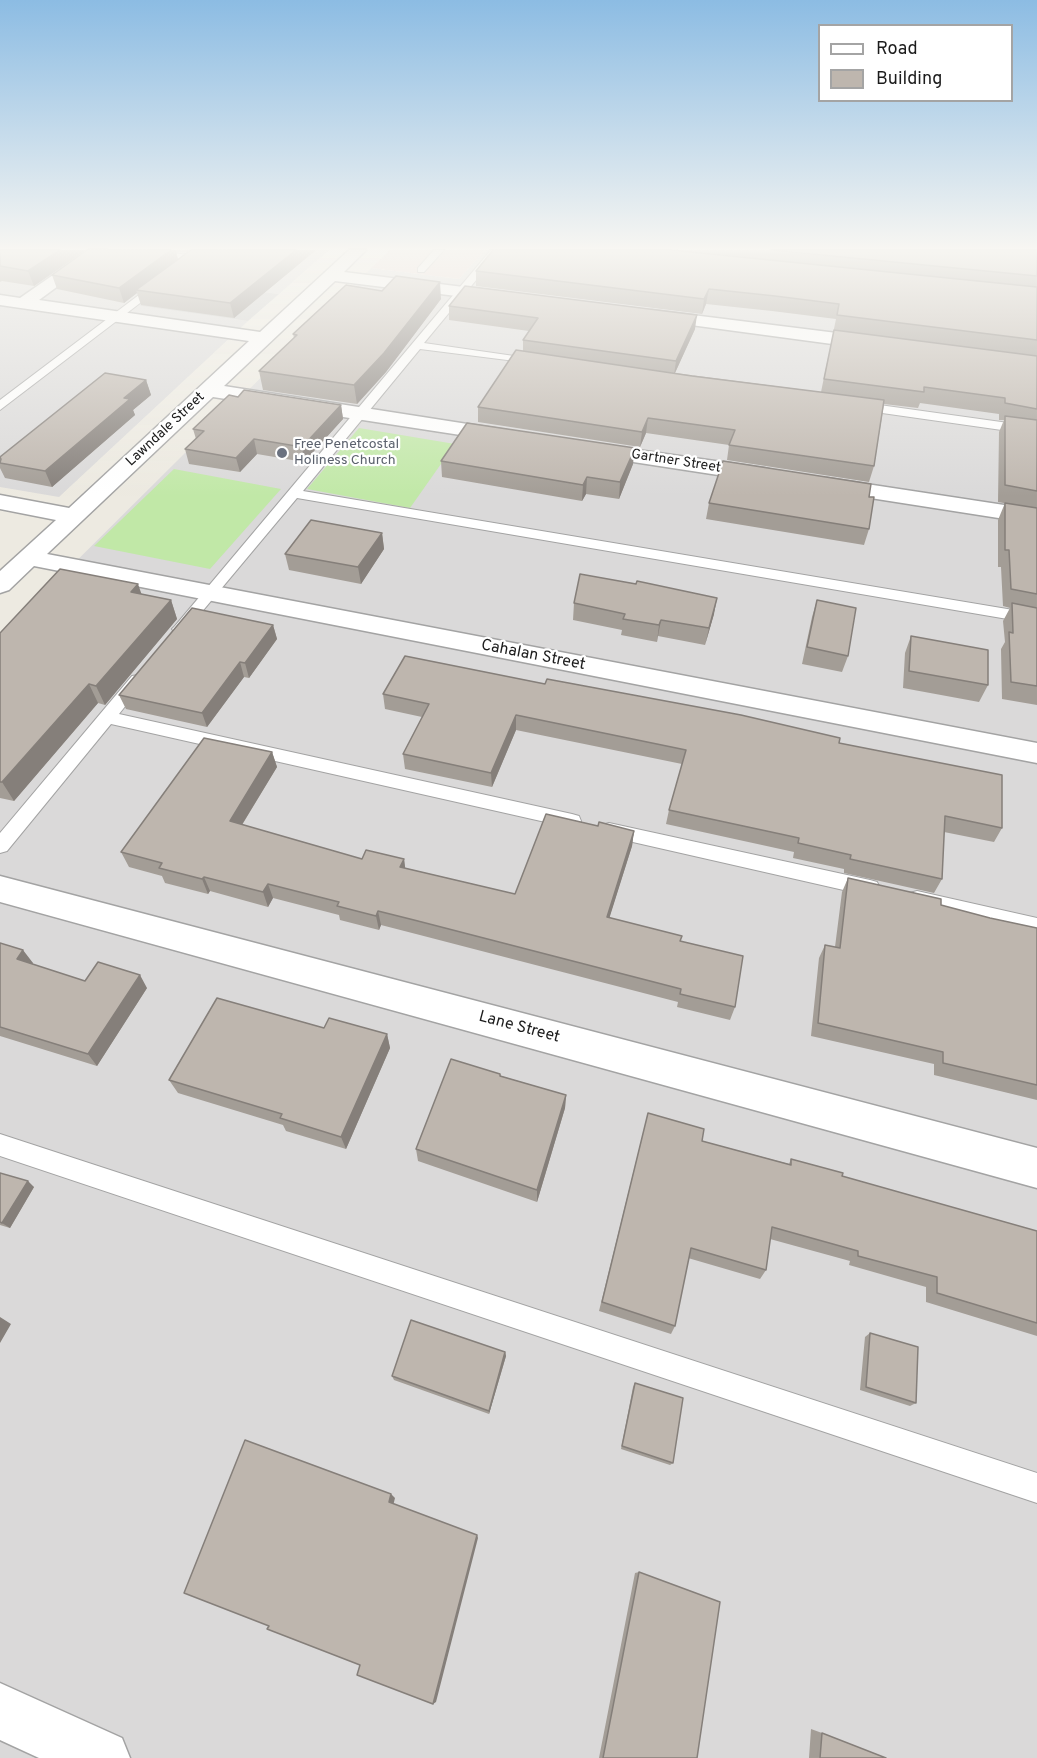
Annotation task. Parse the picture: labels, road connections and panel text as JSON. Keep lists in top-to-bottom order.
{
  "streets": {
    "street": [
      "Lawndale Street",
      "Gartner Street",
      "Cahalan Street",
      "Lane Street"
    ]
  },
  "crossings": [
    ["Lawndale Street", "Cahalan Street"]
  ],
  "places": ["Free Penetcostal Holiness Church"],
  "legend": ["Road", "Building"]
}
